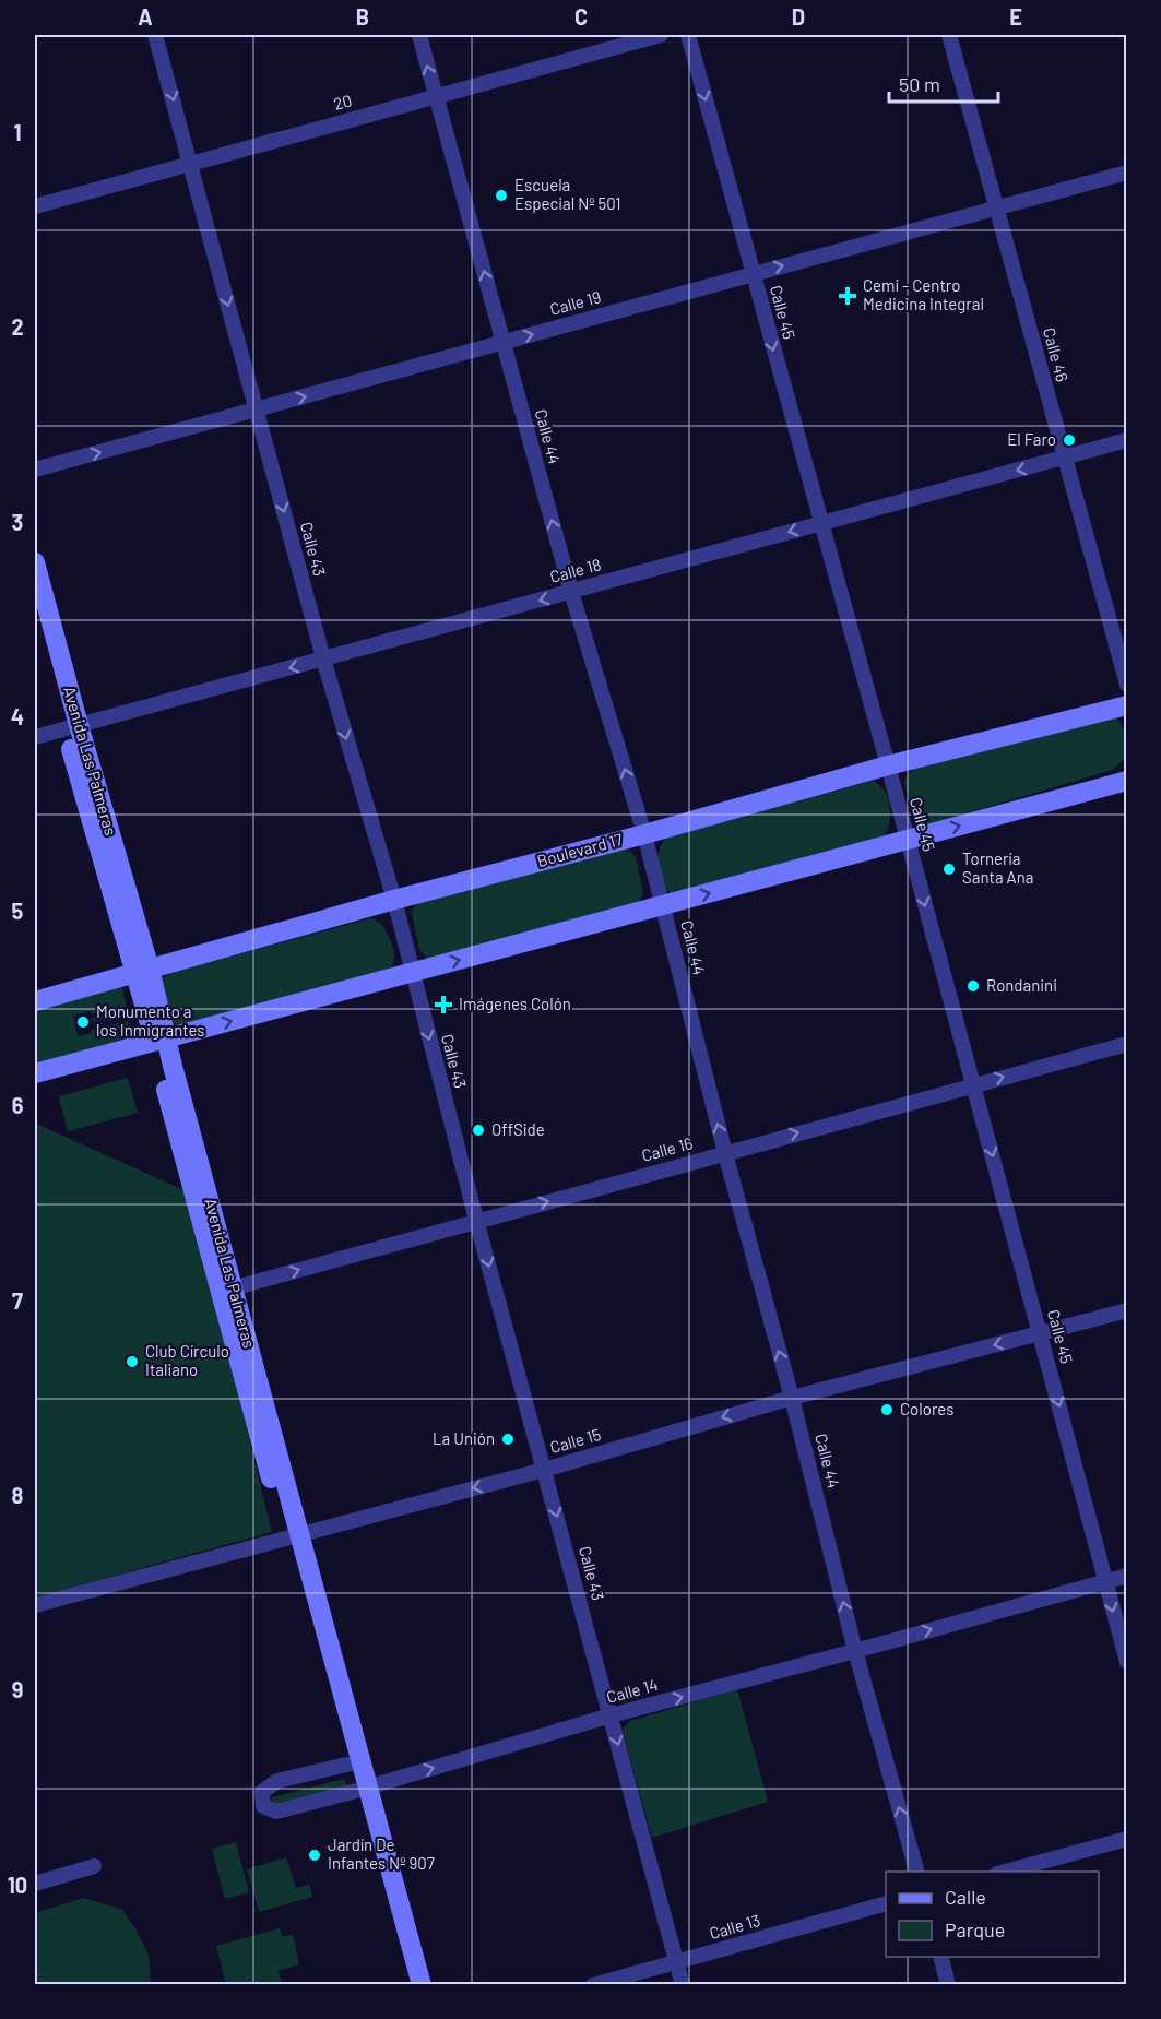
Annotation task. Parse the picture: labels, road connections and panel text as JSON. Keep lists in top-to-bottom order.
{
  "streets": {
    "main road": ["Avenida Las Palmeras", "Boulevard 17"],
    "street": [
      "20",
      "Calle 19",
      "Calle 45",
      "Calle 46",
      "Calle 44",
      "Calle 43",
      "Calle 18",
      "Calle 16",
      "Calle 15",
      "Calle 14",
      "Calle 13"
    ]
  },
  "crossings": [
    ["20", "Calle 44"],
    ["20", "Calle 43"],
    ["Calle 19", "Calle 45"],
    ["Calle 19", "Calle 46"],
    ["Calle 19", "Calle 44"],
    ["Calle 19", "Calle 43"],
    ["Calle 45", "Calle 18"],
    ["Calle 45", "Boulevard 17"],
    ["Calle 45", "Calle 16"],
    ["Calle 45", "Calle 15"],
    ["Calle 45", "Calle 14"],
    ["Calle 46", "Calle 18"],
    ["Calle 44", "Calle 18"],
    ["Calle 44", "Boulevard 17"],
    ["Calle 44", "Calle 16"],
    ["Calle 44", "Calle 15"],
    ["Calle 44", "Calle 14"],
    ["Calle 43", "Calle 18"],
    ["Calle 43", "Boulevard 17"],
    ["Calle 43", "Calle 16"],
    ["Calle 43", "Calle 15"],
    ["Calle 43", "Calle 14"],
    ["Calle 43", "Calle 13"],
    ["Calle 18", "Avenida Las Palmeras"],
    ["Avenida Las Palmeras", "Boulevard 17"],
    ["Avenida Las Palmeras", "Calle 16"],
    ["Avenida Las Palmeras", "Calle 15"],
    ["Avenida Las Palmeras", "Calle 14"]
  ],
  "one_way": [
    "Calle 19",
    "Calle 45",
    "Calle 44",
    "Calle 43",
    "Calle 18",
    "Calle 16",
    "Calle 15",
    "Calle 14"
  ],
  "places": {
    "other": [
      "Escuela Especial Nº 501",
      "El Faro",
      "Tornería Santa Ana",
      "Rondanini",
      "Monumento a los Inmigrantes",
      "OffSide",
      "Club Círculo Italiano",
      "Colores",
      "La Unión",
      "Jardín De Infantes Nº 907"
    ],
    "health": ["Cemi - Centro Medicina Integral", "Imágenes Colón"]
  },
  "legend": ["Calle", "Parque"],
  "scale_bar": "50 m",
  "grid": {
    "columns": [
      "A",
      "B",
      "C",
      "D",
      "E"
    ],
    "rows": [
      "1",
      "2",
      "3",
      "4",
      "5",
      "6",
      "7",
      "8",
      "9",
      "10"
    ]
  }
}
